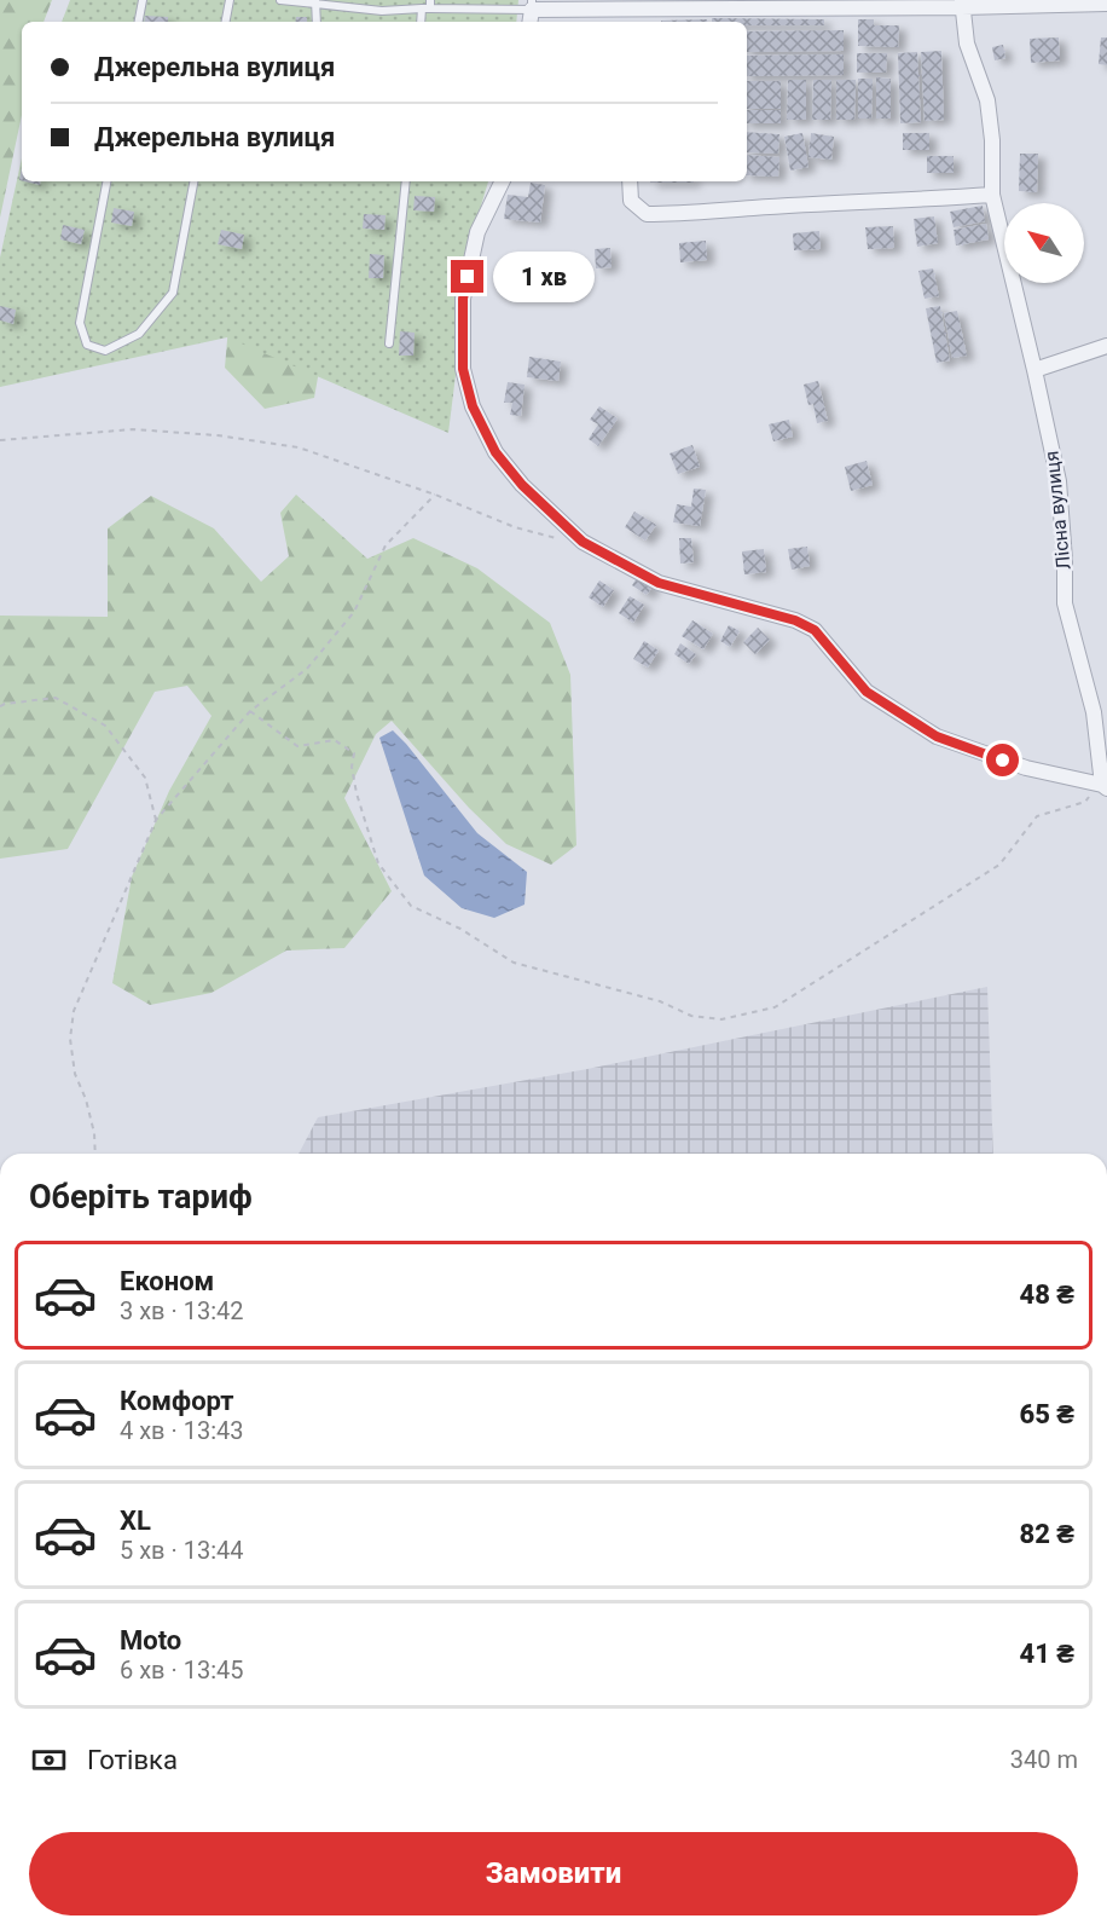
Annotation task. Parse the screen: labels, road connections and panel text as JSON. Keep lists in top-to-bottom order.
{
  "streets": {
    "street": ["Лісна вулиця"]
  },
  "north": "top left",
  "page": {
    "banner": ["Джерельна вулиця", "Джерельна вулиця"],
    "bubble": "1 хв",
    "heading": "Оберіть тариф",
    "list": [
      {
        "name": "Економ",
        "note": "3 хв · 13:42",
        "value": "48 ₴"
      },
      {
        "name": "Комфорт",
        "note": "4 хв · 13:43",
        "value": "65 ₴"
      },
      {
        "name": "XL",
        "note": "5 хв · 13:44",
        "value": "82 ₴"
      },
      {
        "name": "Moto",
        "note": "6 хв · 13:45",
        "value": "41 ₴"
      }
    ],
    "pay": ["Готівка", "340 m"],
    "buttons": "Замовити"
  }
}
